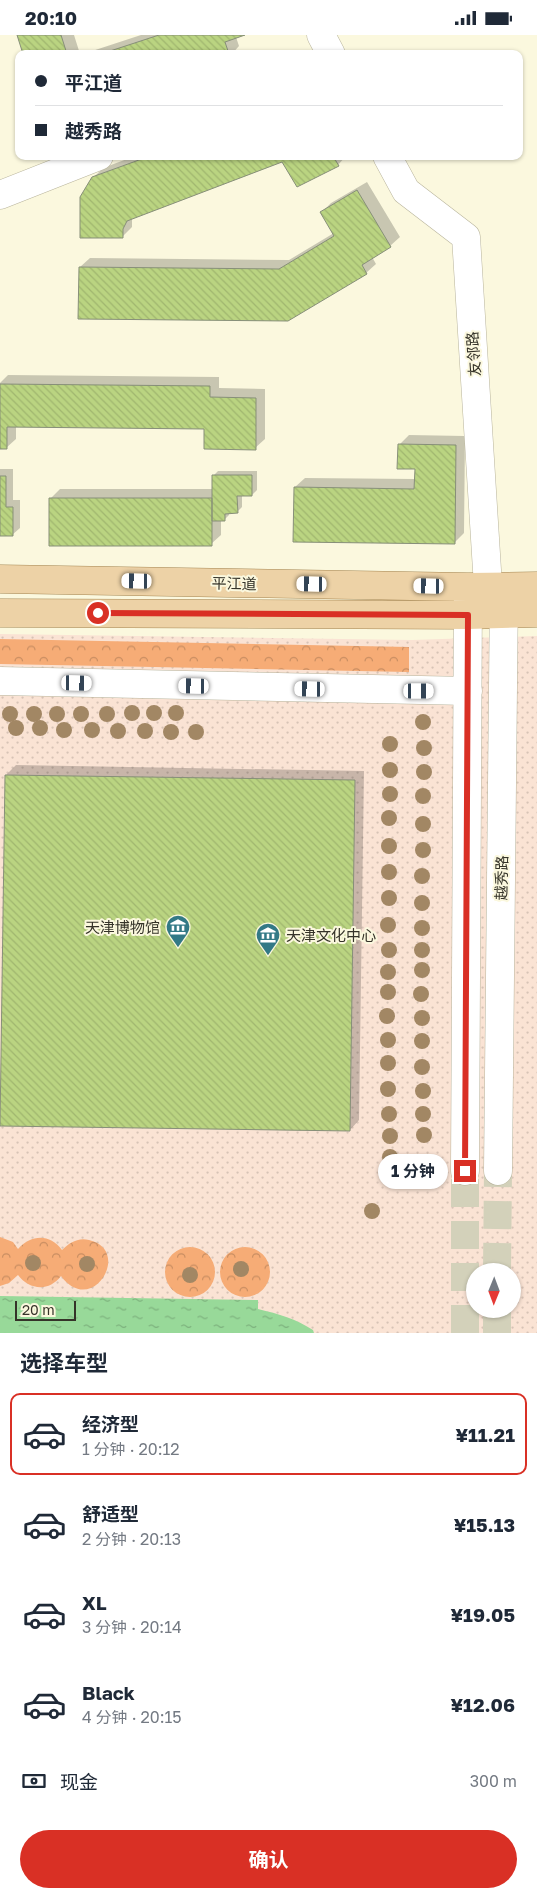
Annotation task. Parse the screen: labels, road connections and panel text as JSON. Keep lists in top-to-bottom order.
{
  "streets": {
    "main road": ["平江道"],
    "street": ["友邻路", "越秀路"]
  },
  "crossings": [
    ["友邻路", "平江道"],
    ["友邻路", "越秀路"],
    ["平江道", "越秀路"]
  ],
  "places": {
    "museum": ["天津博物馆", "天津文化中心"]
  },
  "scale_bar": "20 m",
  "north": "bottom",
  "page": {
    "status": "20:10",
    "banner": ["平江道", "越秀路"],
    "bubble": "1 分钟",
    "scale": "20 m",
    "heading": "选择车型",
    "list": [
      {
        "name": "经济型",
        "note": "1 分钟 · 20:12",
        "value": "¥11.21"
      },
      {
        "name": "舒适型",
        "note": "2 分钟 · 20:13",
        "value": "¥15.13"
      },
      {
        "name": "XL",
        "note": "3 分钟 · 20:14",
        "value": "¥19.05"
      },
      {
        "name": "Black",
        "note": "4 分钟 · 20:15",
        "value": "¥12.06"
      }
    ],
    "pay": ["现金", "300 m"],
    "buttons": "确认"
  }
}
